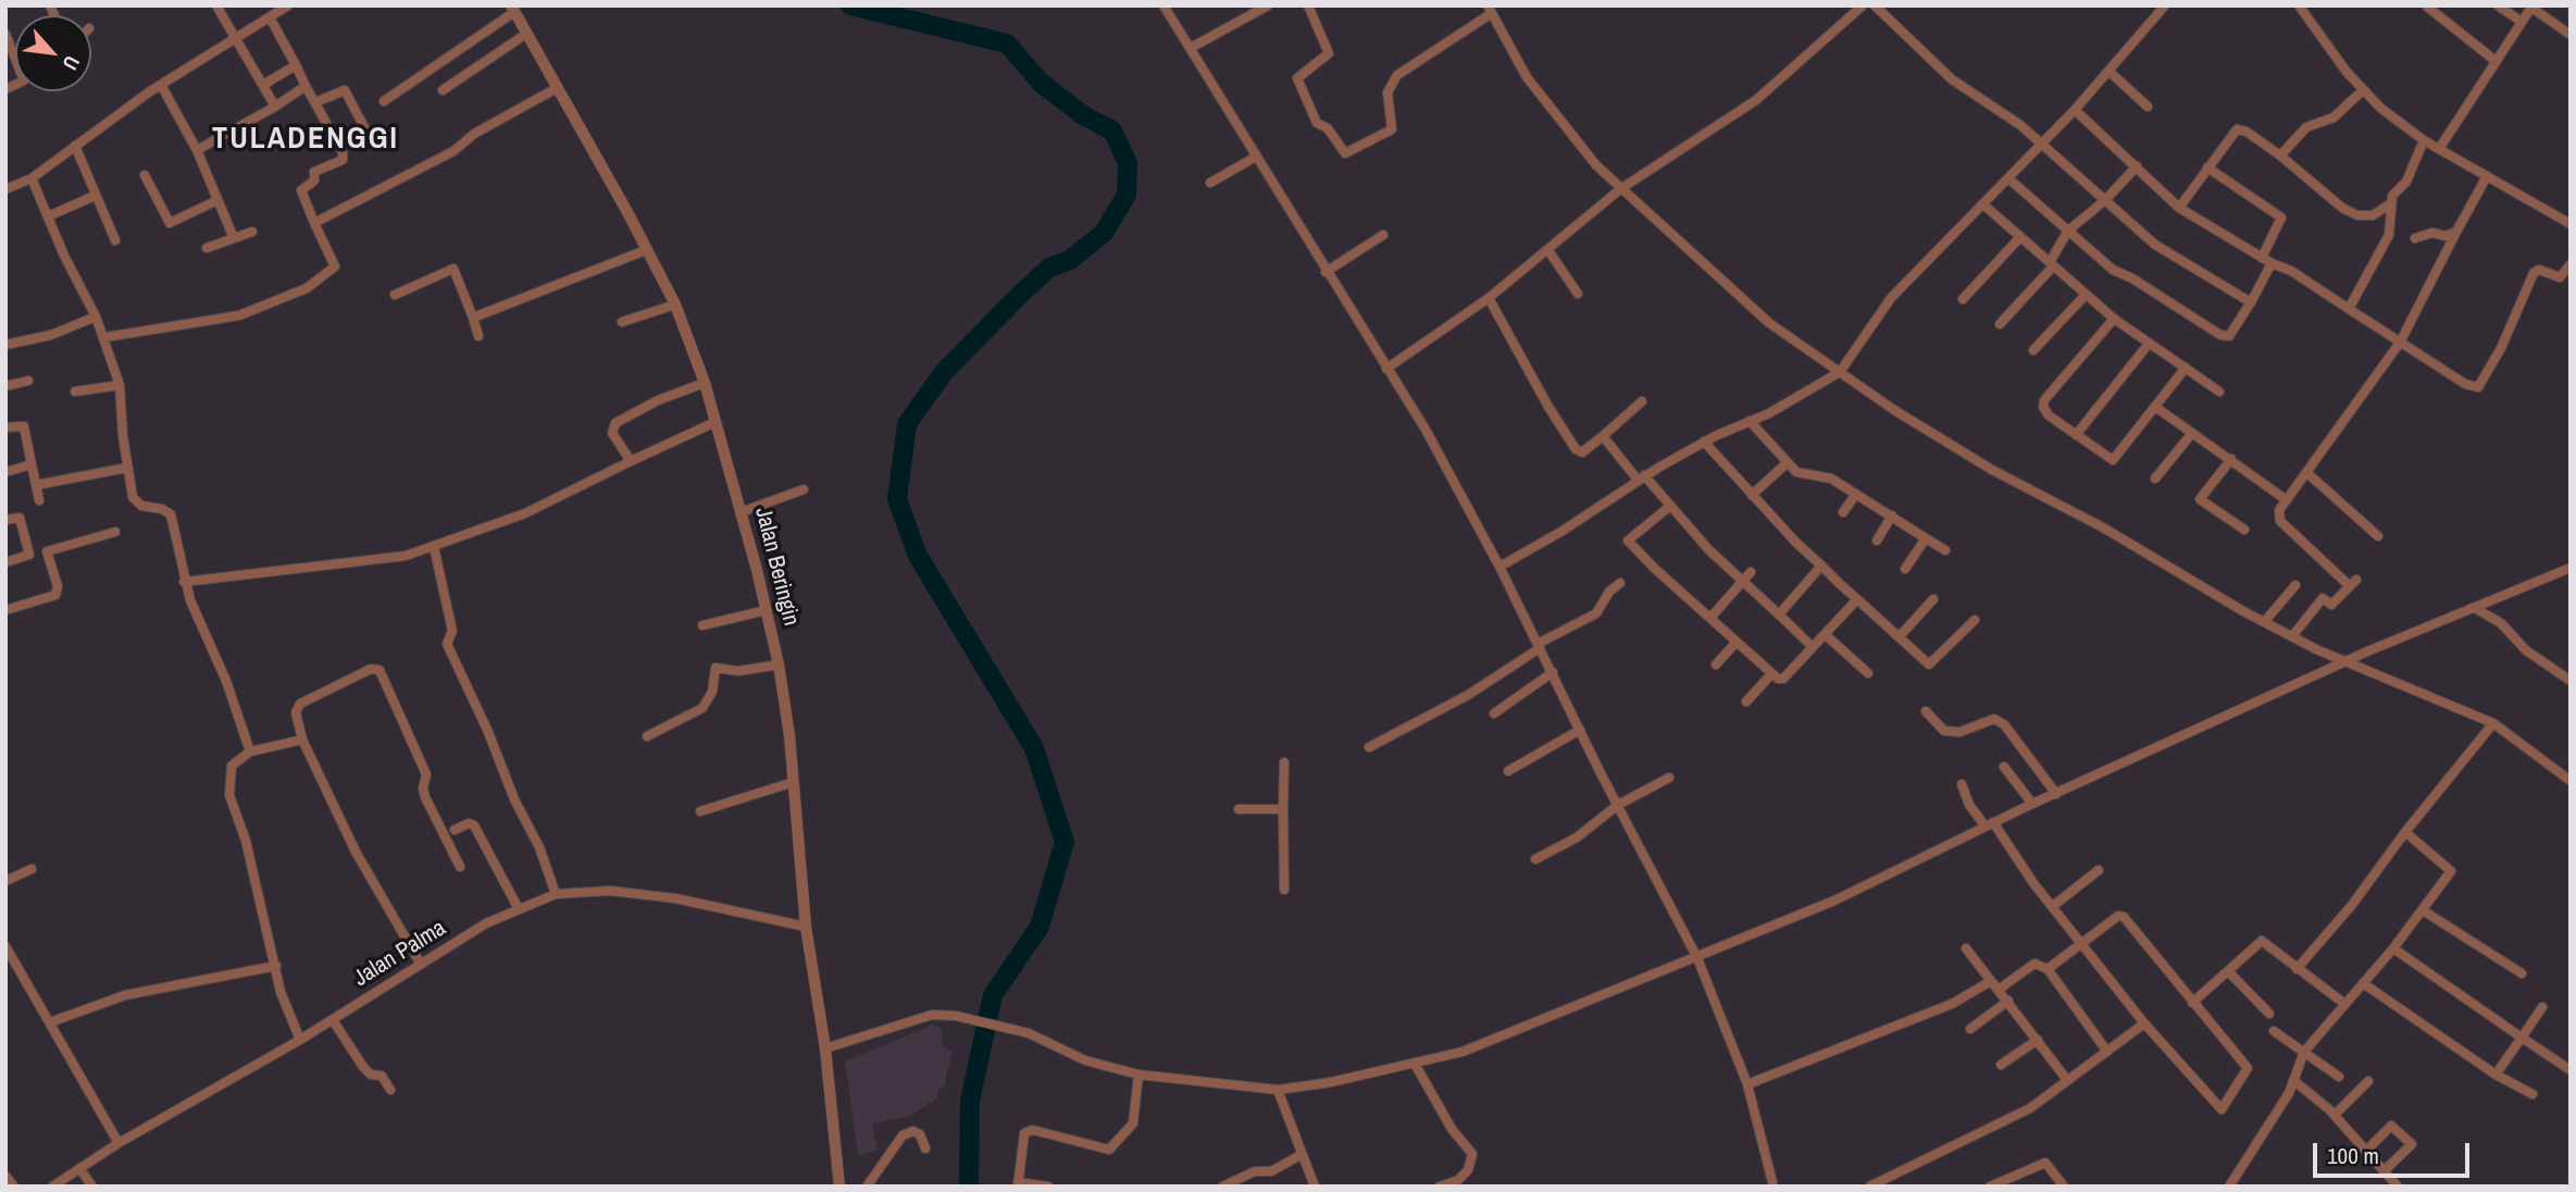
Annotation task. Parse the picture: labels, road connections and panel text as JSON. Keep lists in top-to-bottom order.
{
  "streets": {
    "street": ["Jalan Beringin", "Jalan Palma"]
  },
  "crossings": [
    ["Jalan Beringin", "Jalan Palma"]
  ],
  "districts": ["TULADENGGI"],
  "scale_bar": "100 m",
  "north": "bottom right"
}
